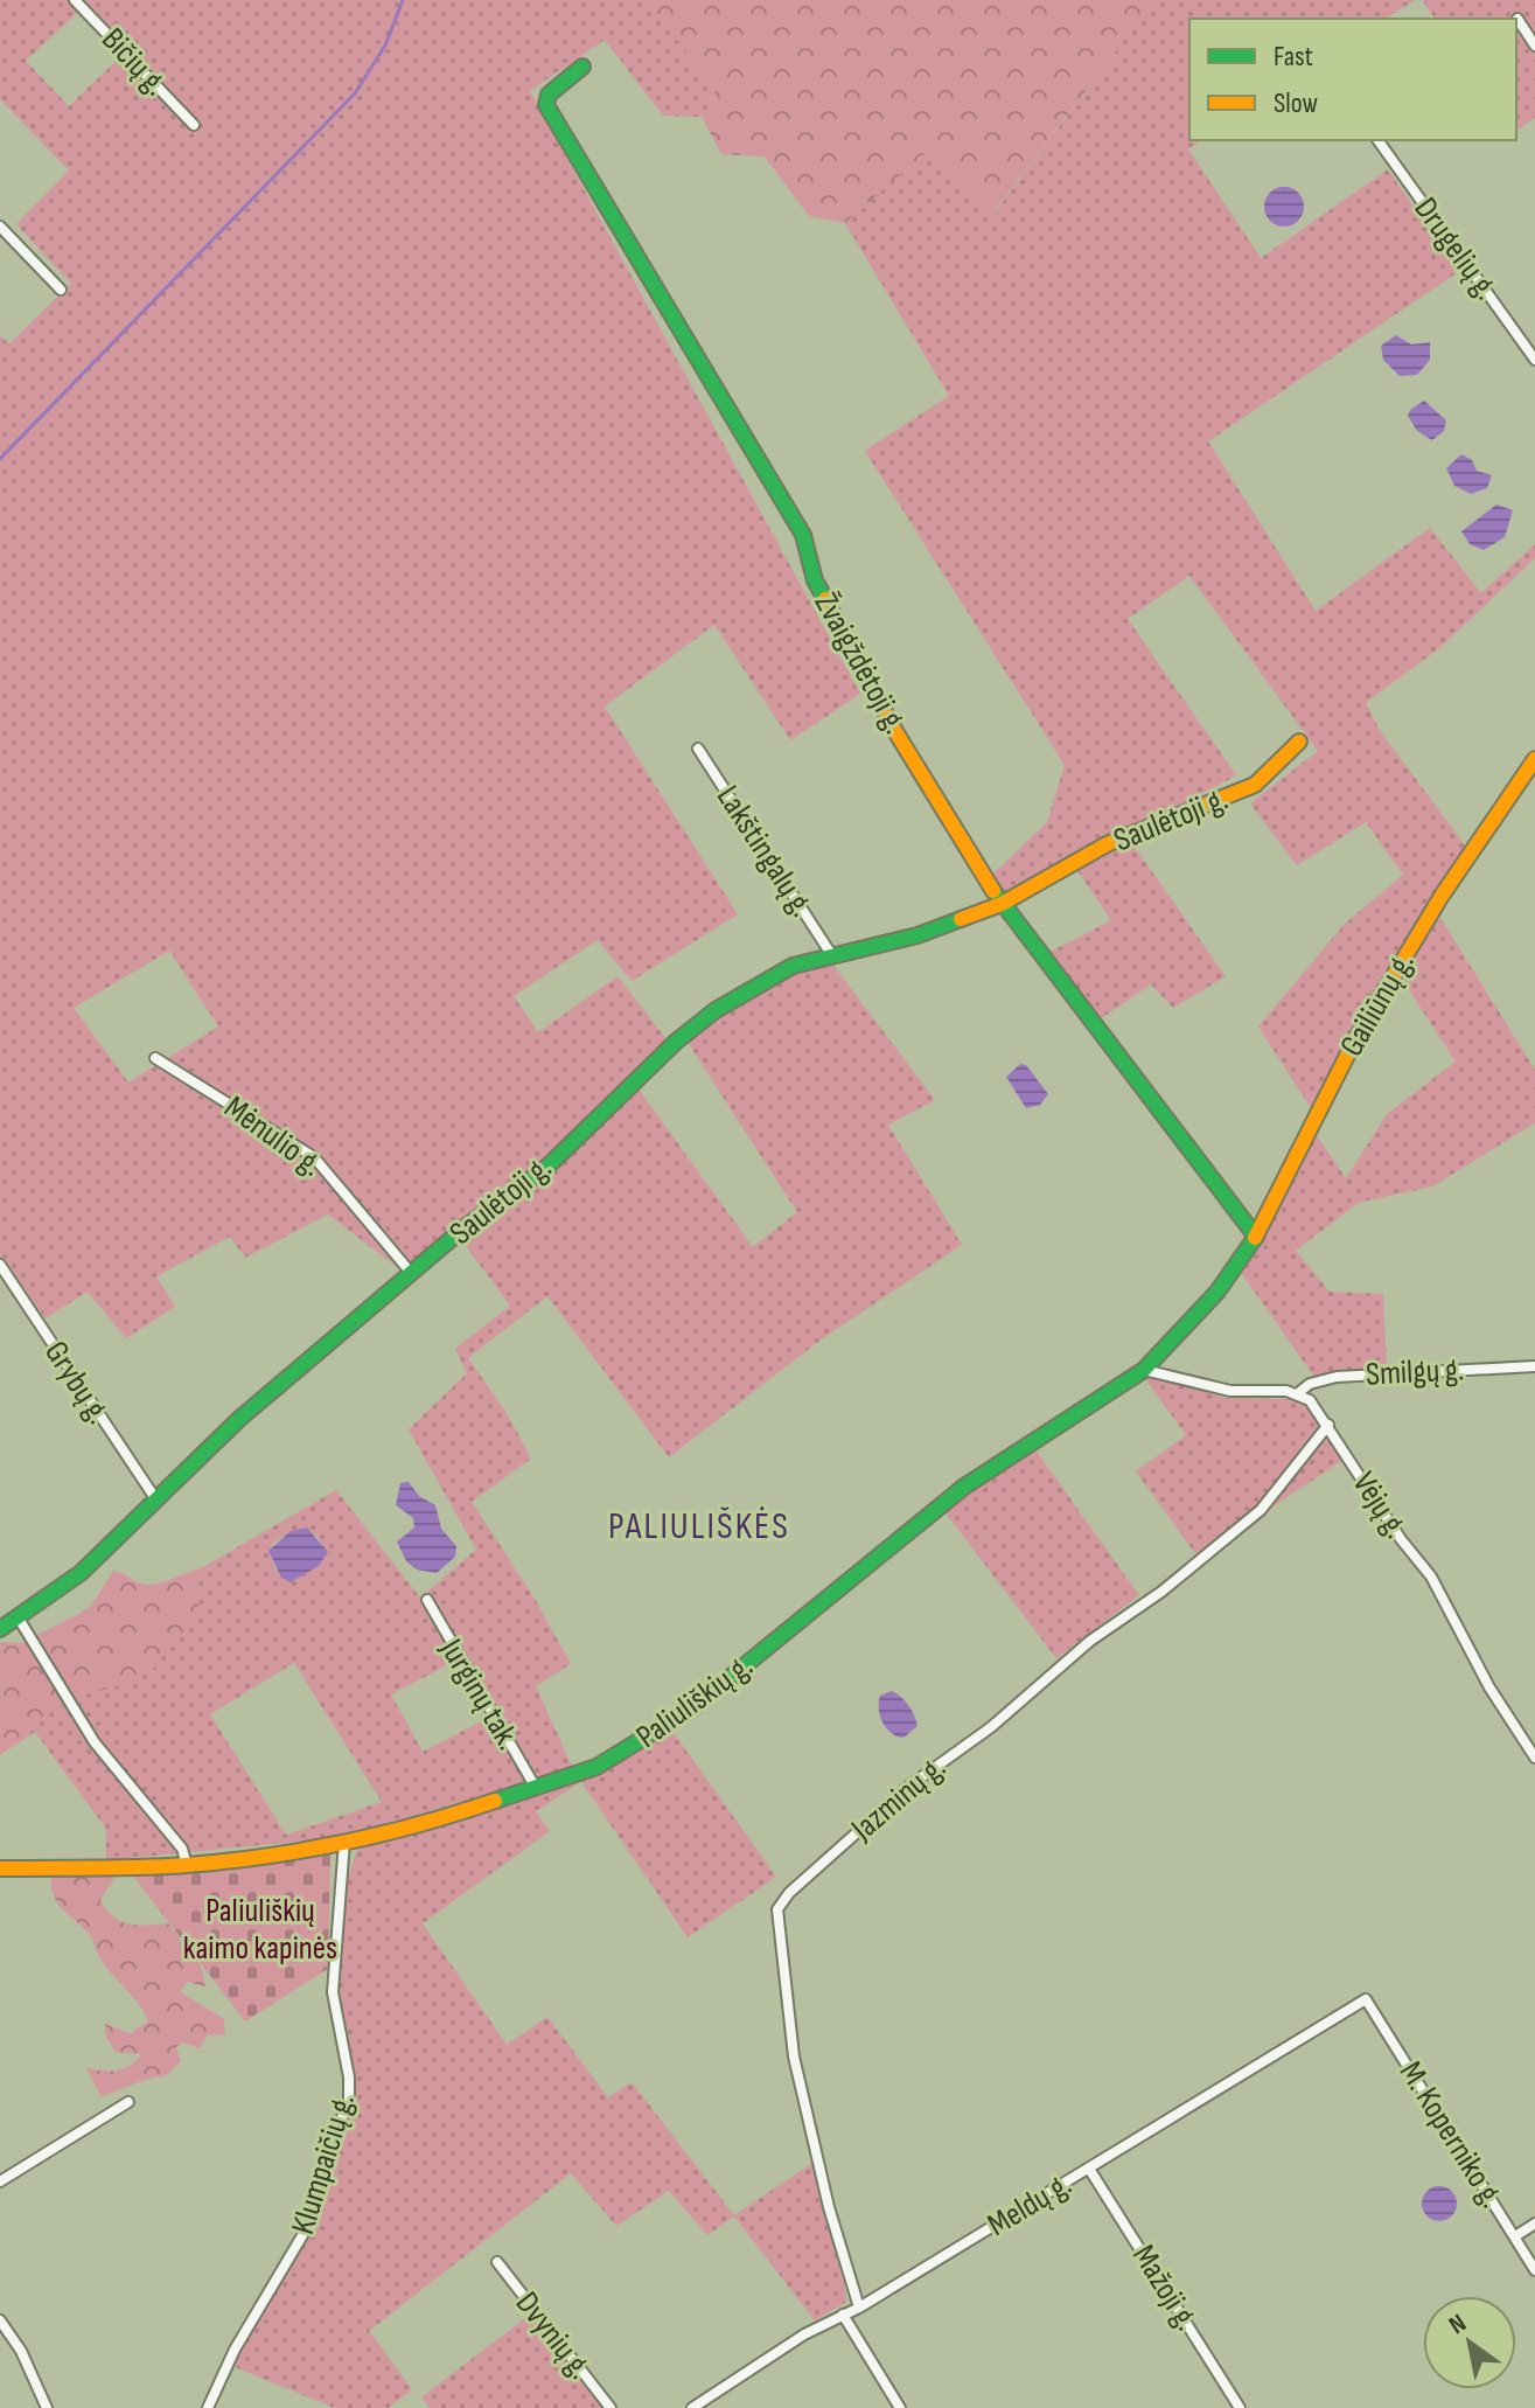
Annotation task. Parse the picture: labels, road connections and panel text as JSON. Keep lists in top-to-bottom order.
{
  "streets": {
    "street": [
      "Bičių g.",
      "Drugelių g.",
      "Žvaigždėtoji g.",
      "Saulėtoji g.",
      "Lakštingalų g.",
      "Gailiūnų g.",
      "Mėnulio g.",
      "Smilgų g.",
      "Grybų g.",
      "Vėjų g.",
      "Jurginų tak.",
      "Paliuliškių g.",
      "Jazminų g.",
      "M. Koperniko g.",
      "Klumpaičių g.",
      "Meldų g.",
      "Mažoji g.",
      "Dvynių g."
    ]
  },
  "crossings": [
    ["Žvaigždėtoji g.", "Saulėtoji g."],
    ["Žvaigždėtoji g.", "Gailiūnų g."],
    ["Saulėtoji g.", "Lakštingalų g."],
    ["Saulėtoji g.", "Mėnulio g."],
    ["Saulėtoji g.", "Grybų g."],
    ["Gailiūnų g.", "Paliuliškių g."],
    ["Smilgų g.", "Vėjų g."],
    ["Vėjų g.", "Jazminų g."],
    ["Jurginų tak.", "Paliuliškių g."],
    ["Paliuliškių g.", "Klumpaičių g."],
    ["Jazminų g.", "Meldų g."],
    ["M. Koperniko g.", "Meldų g."],
    ["Meldų g.", "Mažoji g."]
  ],
  "districts": ["PALIULIŠKĖS"],
  "parks": ["Paliuliškių kaimo kapinės"],
  "legend": ["Fast", "Slow"],
  "north": "top left"
}
